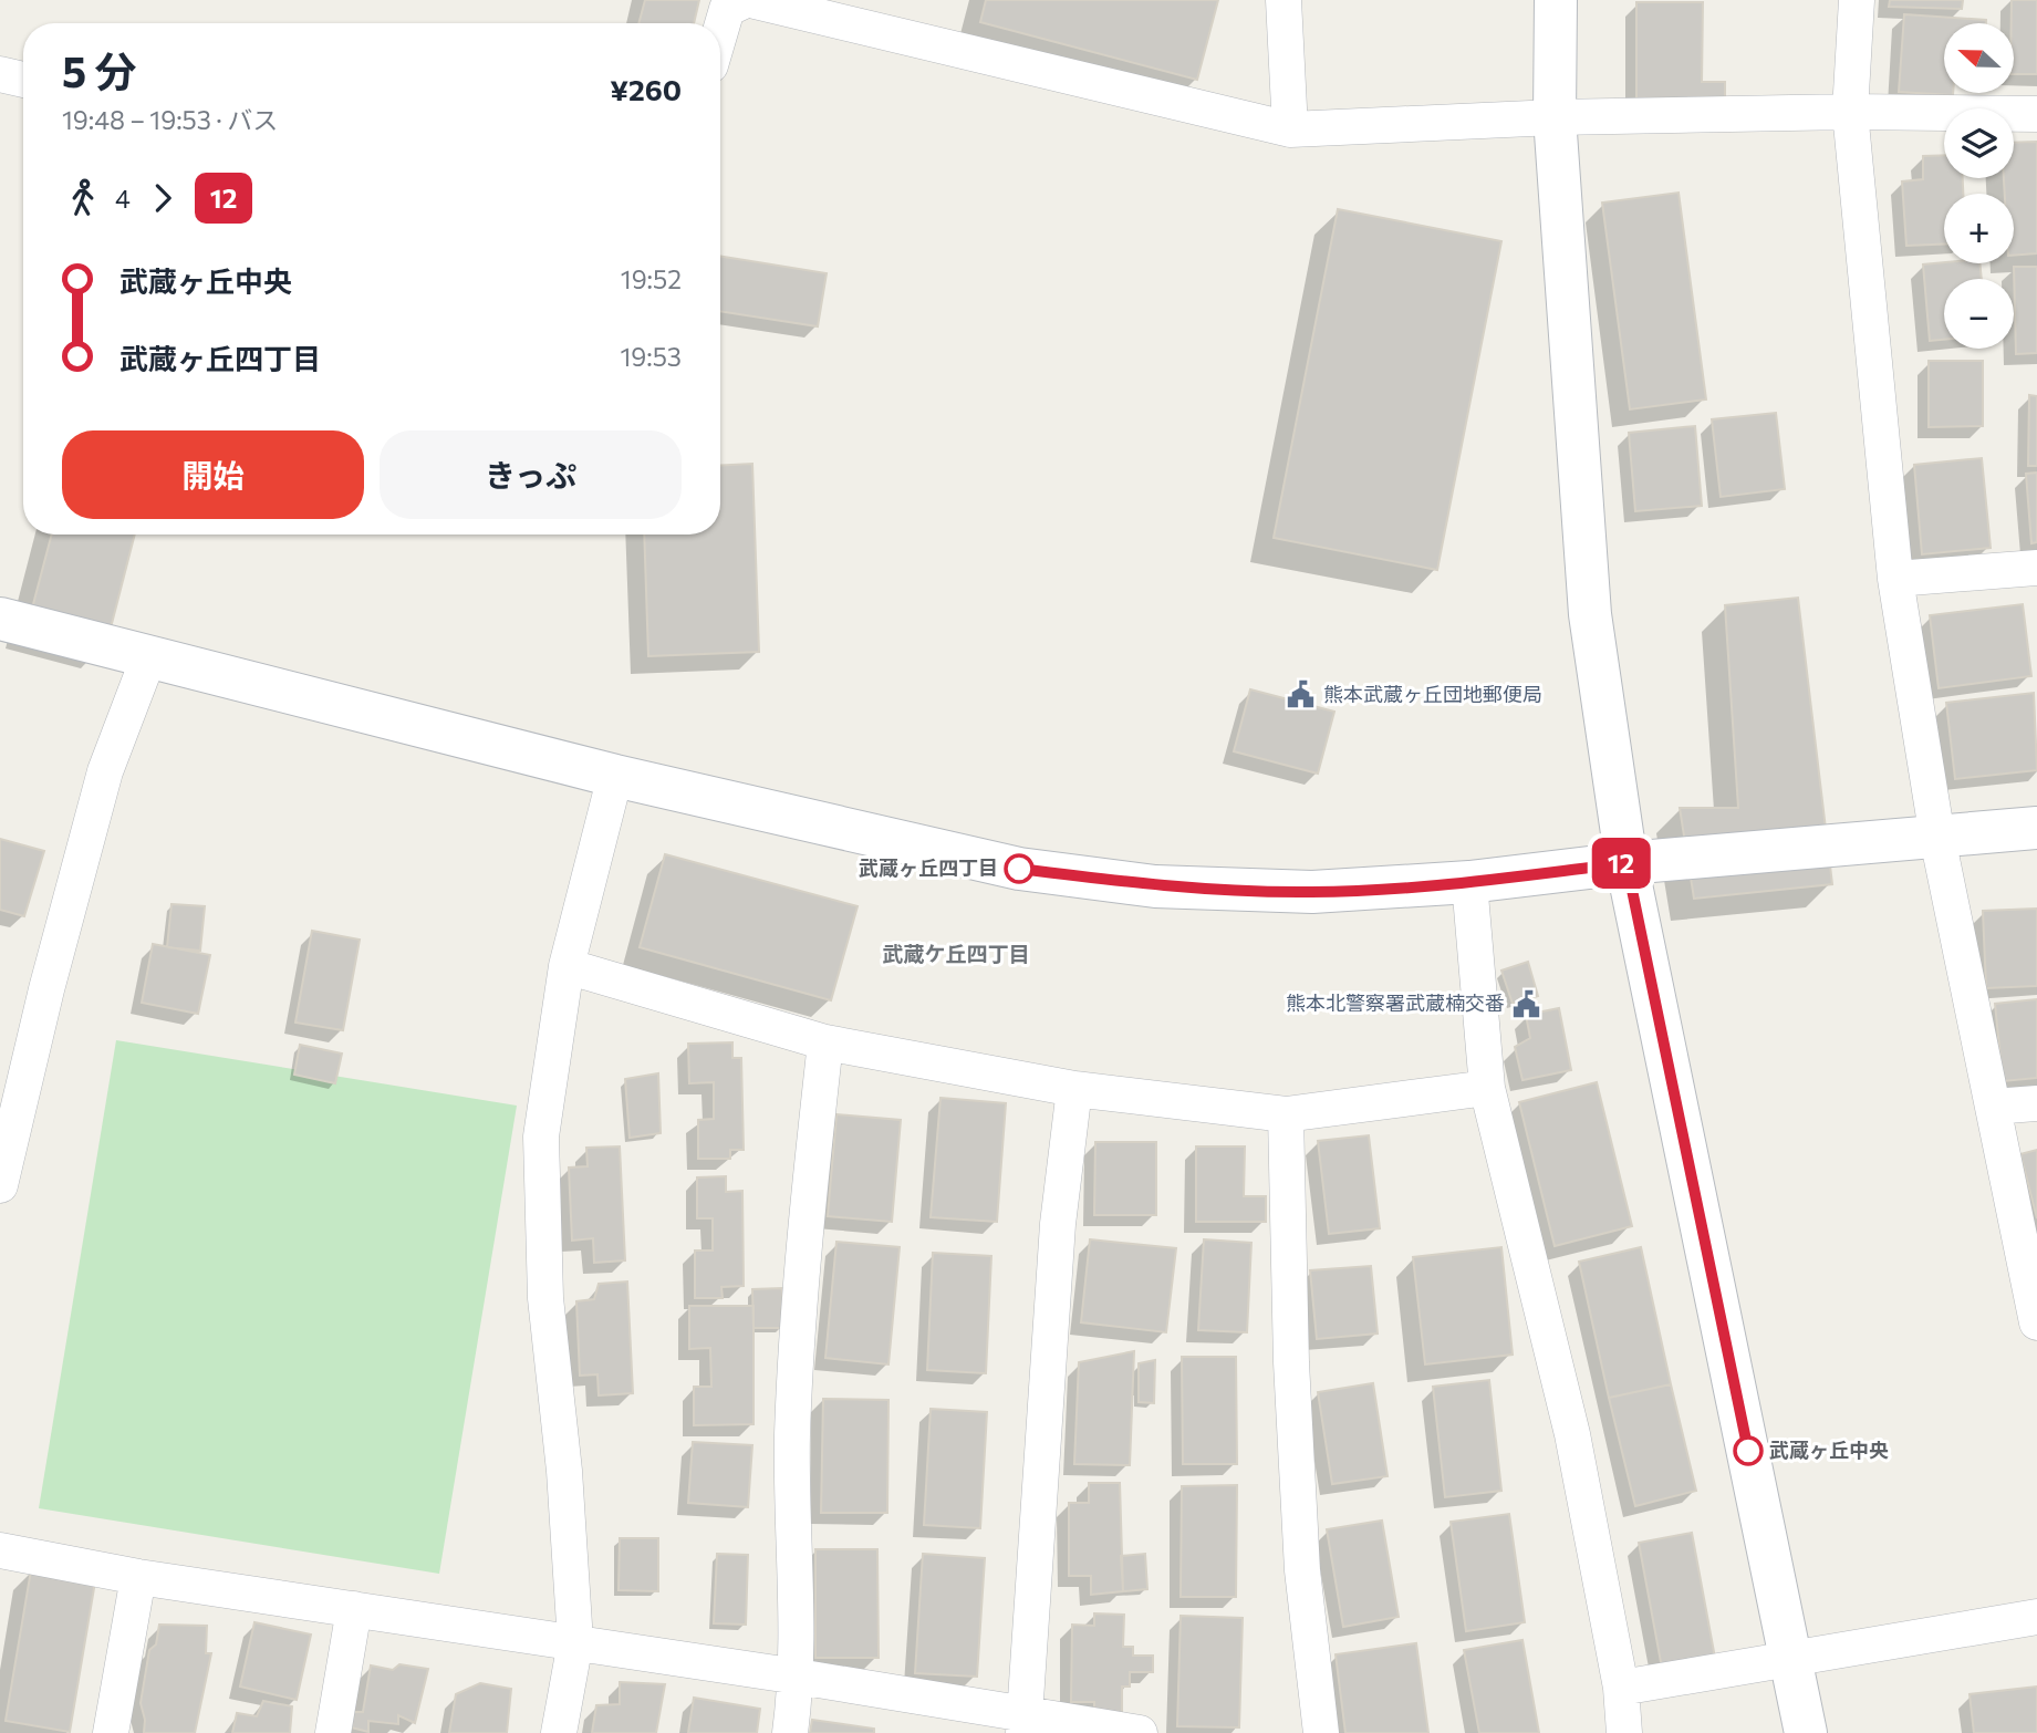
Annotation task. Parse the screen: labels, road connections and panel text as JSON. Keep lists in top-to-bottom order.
{
  "districts": ["武蔵ケ丘四丁目"],
  "places": {
    "public building": ["熊本武蔵ヶ丘団地郵便局", "熊本北警察署武蔵楠交番"],
    "other": ["武蔵ヶ丘四丁目", "武蔵ヶ丘中央"]
  },
  "lines": ["bus line 12"],
  "north": "left",
  "page": {
    "on_map": "12",
    "map_buttons": ["+", "−"],
    "heading": ["5 分", "19:48 – 19:53 · バス", "¥260"],
    "legs": ["4", "12"],
    "list": [
      {
        "name": "武蔵ヶ丘中央",
        "value": "19:52"
      },
      {
        "name": "武蔵ヶ丘四丁目",
        "value": "19:53"
      }
    ],
    "buttons": ["開始", "きっぷ"]
  }
}
